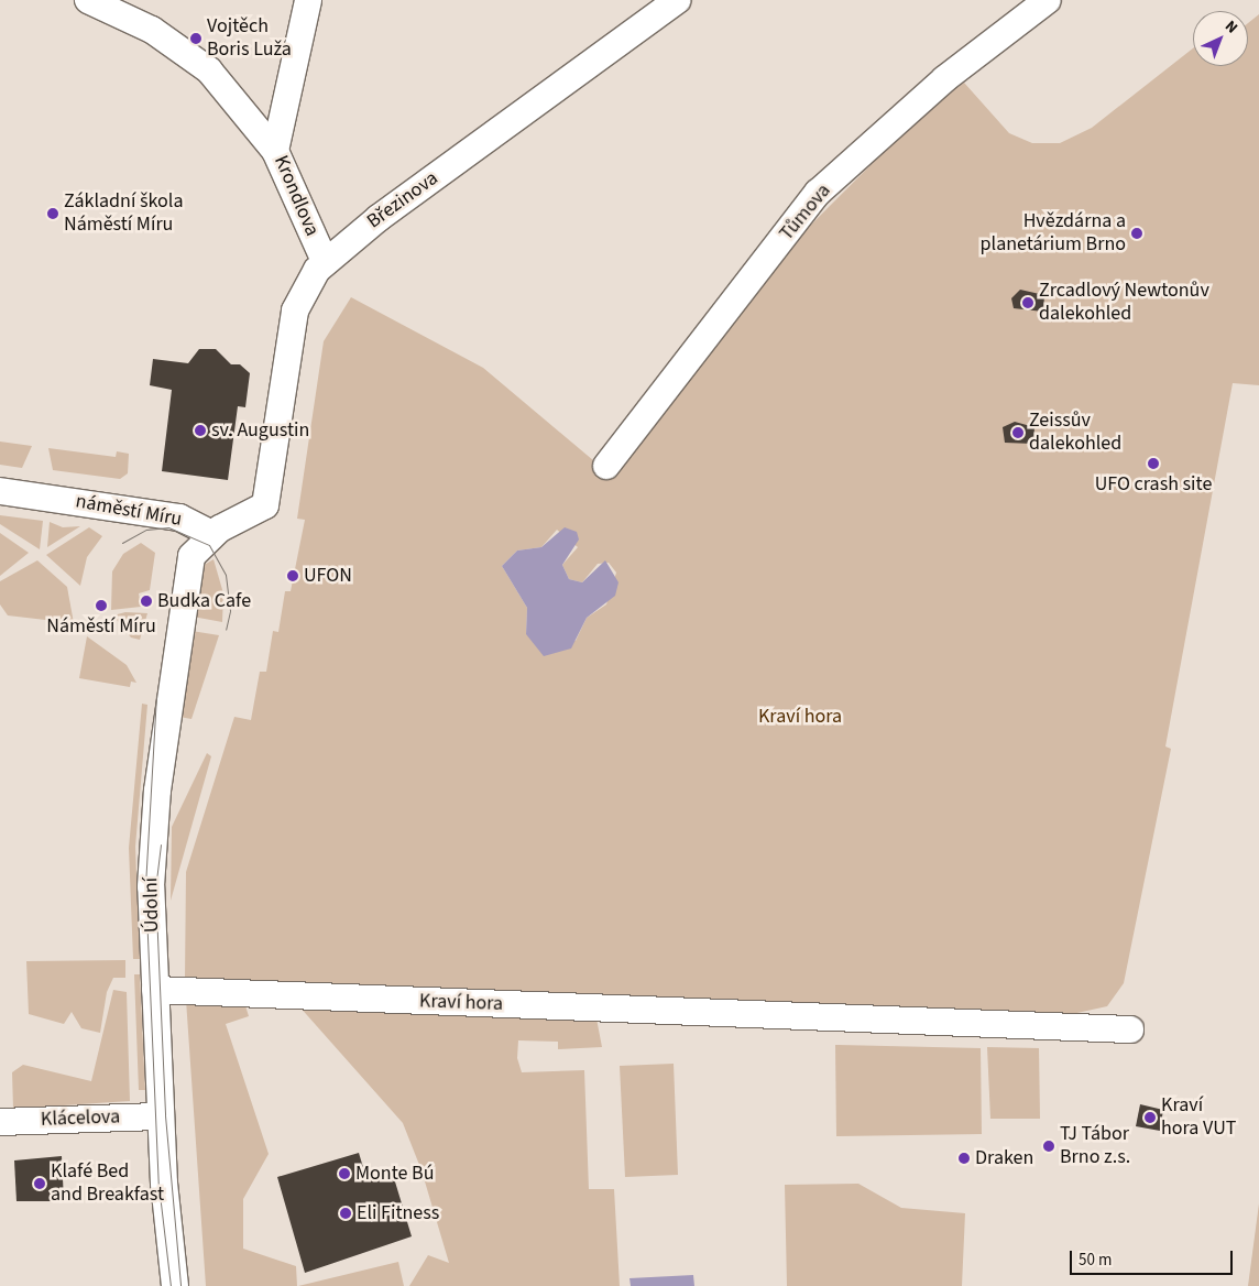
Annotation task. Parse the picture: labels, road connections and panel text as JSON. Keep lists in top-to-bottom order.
{
  "streets": {
    "street": [
      "Krondlova",
      "Březinova",
      "Tůmova",
      "náměstí Míru",
      "Údolní",
      "Kraví hora",
      "Klácelova"
    ]
  },
  "crossings": [
    ["Krondlova", "Březinova"],
    ["Březinova", "náměstí Míru"],
    ["Březinova", "Údolní"],
    ["náměstí Míru", "Údolní"],
    ["Údolní", "Kraví hora"],
    ["Údolní", "Klácelova"]
  ],
  "parks": ["Kraví hora"],
  "places": [
    "Vojtěch Boris Luža",
    "Základní škola Náměstí Míru",
    "Hvězdárna a planetárium Brno",
    "Zrcadlový Newtonův dalekohled",
    "sv. Augustin",
    "Zeissův dalekohled",
    "UFO crash site",
    "UFON",
    "Budka Cafe",
    "Náměstí Míru",
    "Kraví hora VUT",
    "TJ Tábor Brno z.s.",
    "Draken",
    "Monte Bú",
    "Klafé Bed and Breakfast",
    "Eli Fitness"
  ],
  "scale_bar": "50 m",
  "north": "top right"
}
